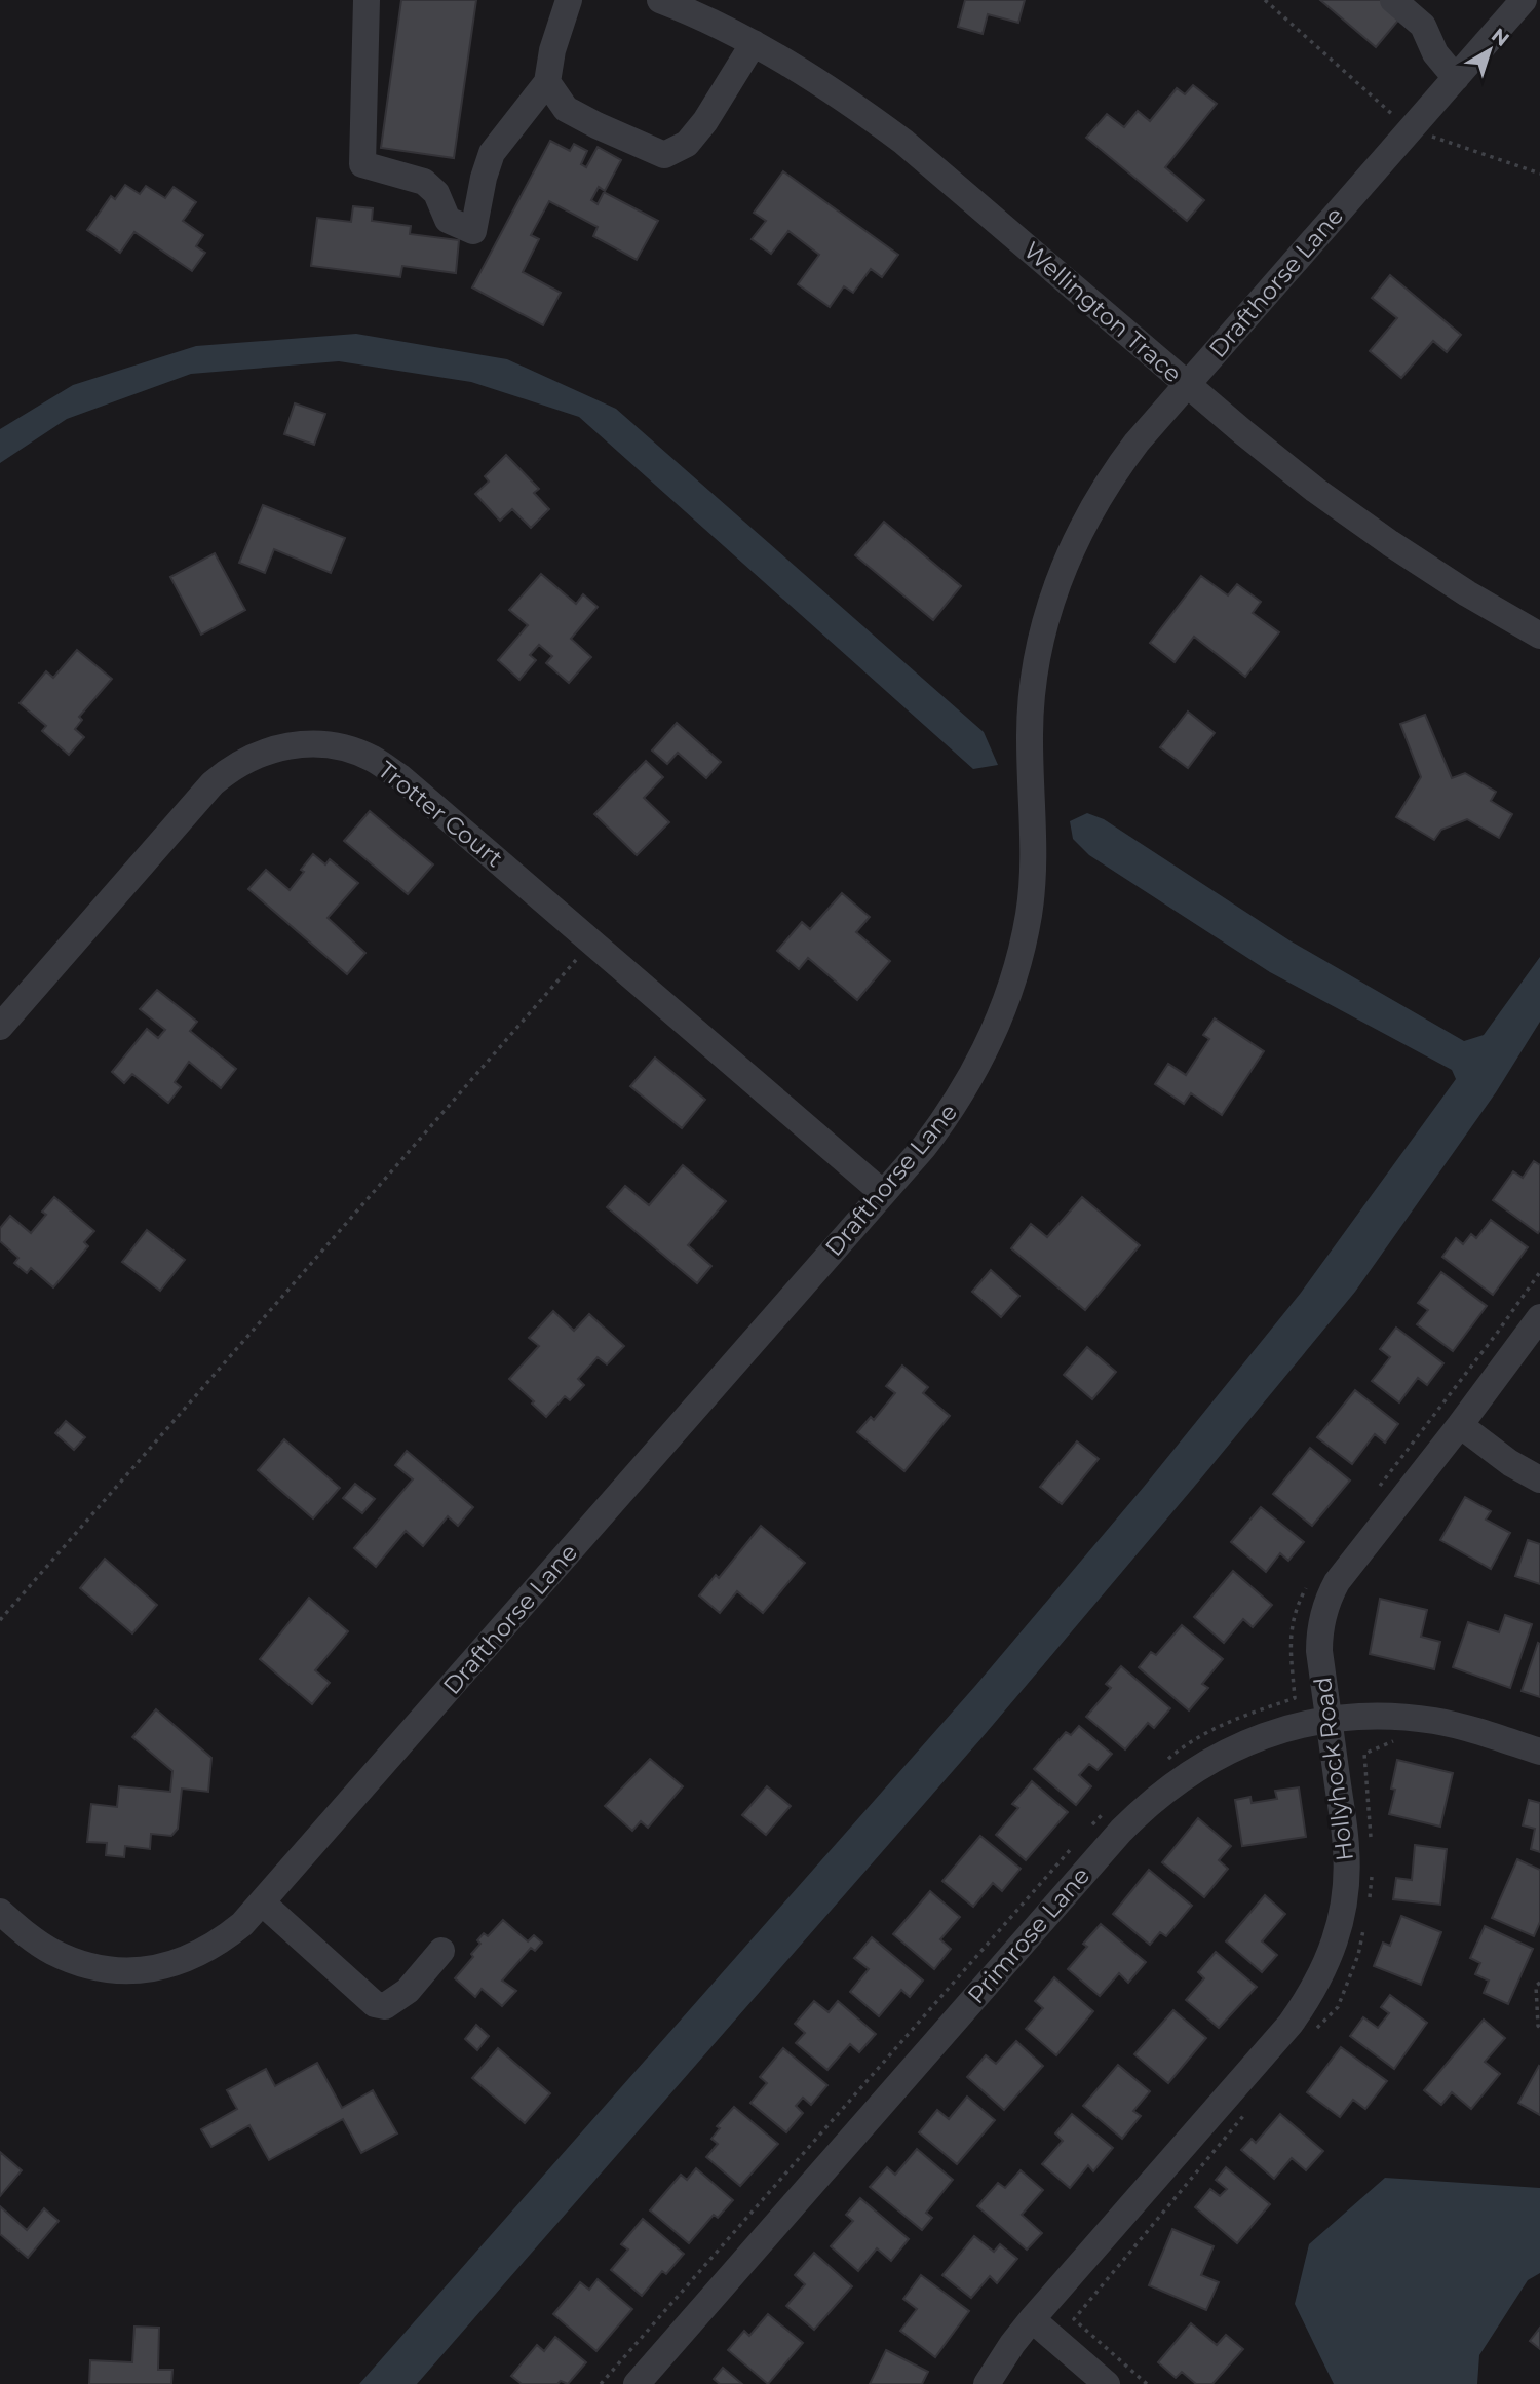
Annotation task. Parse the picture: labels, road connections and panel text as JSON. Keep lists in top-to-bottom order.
{
  "streets": {
    "street": [
      "Drafthorse Lane",
      "Wellington Trace",
      "Trotter Court",
      "Hollyhock Road",
      "Primrose Lane"
    ]
  },
  "crossings": [
    ["Drafthorse Lane", "Wellington Trace"],
    ["Drafthorse Lane", "Trotter Court"],
    ["Hollyhock Road", "Primrose Lane"]
  ],
  "north": "top right"
}
